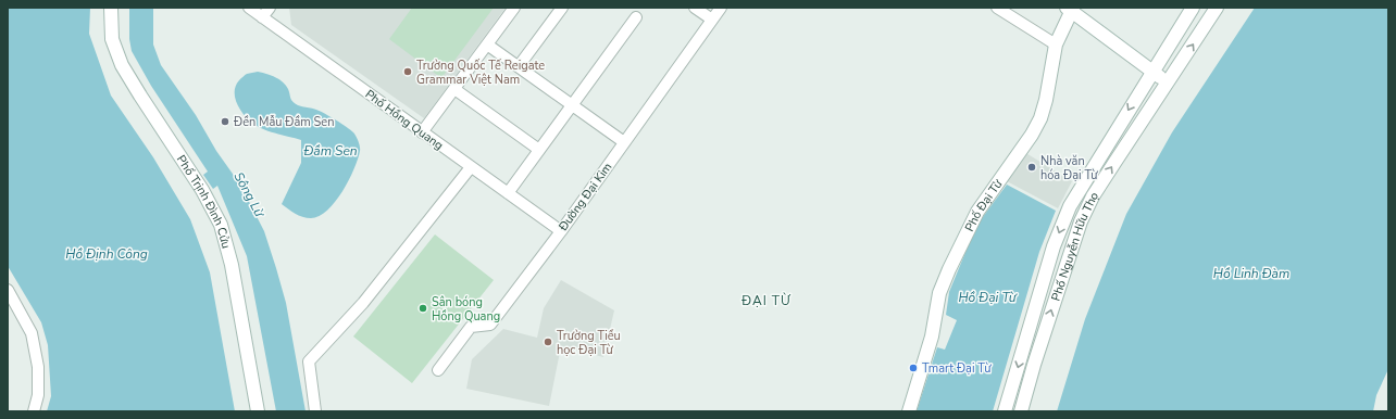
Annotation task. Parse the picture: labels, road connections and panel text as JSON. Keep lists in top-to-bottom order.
{
  "streets": {
    "main road": ["Phố Trịnh Đình Cửu", "Phố Đại Từ", "Phố Nguyễn Hữu Thọ"],
    "street": ["Phố Hồng Quang", "Đường Đại Kim"]
  },
  "crossings": [
    ["Phố Hồng Quang", "Đường Đại Kim"]
  ],
  "districts": ["ĐẠI TỪ"],
  "water": [
    "Đầm Sen",
    "Sông Lừ",
    "Hồ Định Công",
    "Hồ Linh Đàm",
    "Hồ Đại Từ"
  ],
  "places": [
    "Trường Quốc Tế Reigate Grammar Việt Nam",
    "Đền Mẫu Đầm Sen",
    "Nhà văn hóa Đại Từ",
    "Sân bóng Hồng Quang",
    "Trường Tiểu học Đại Từ",
    "Tmart Đại Từ"
  ]
}
